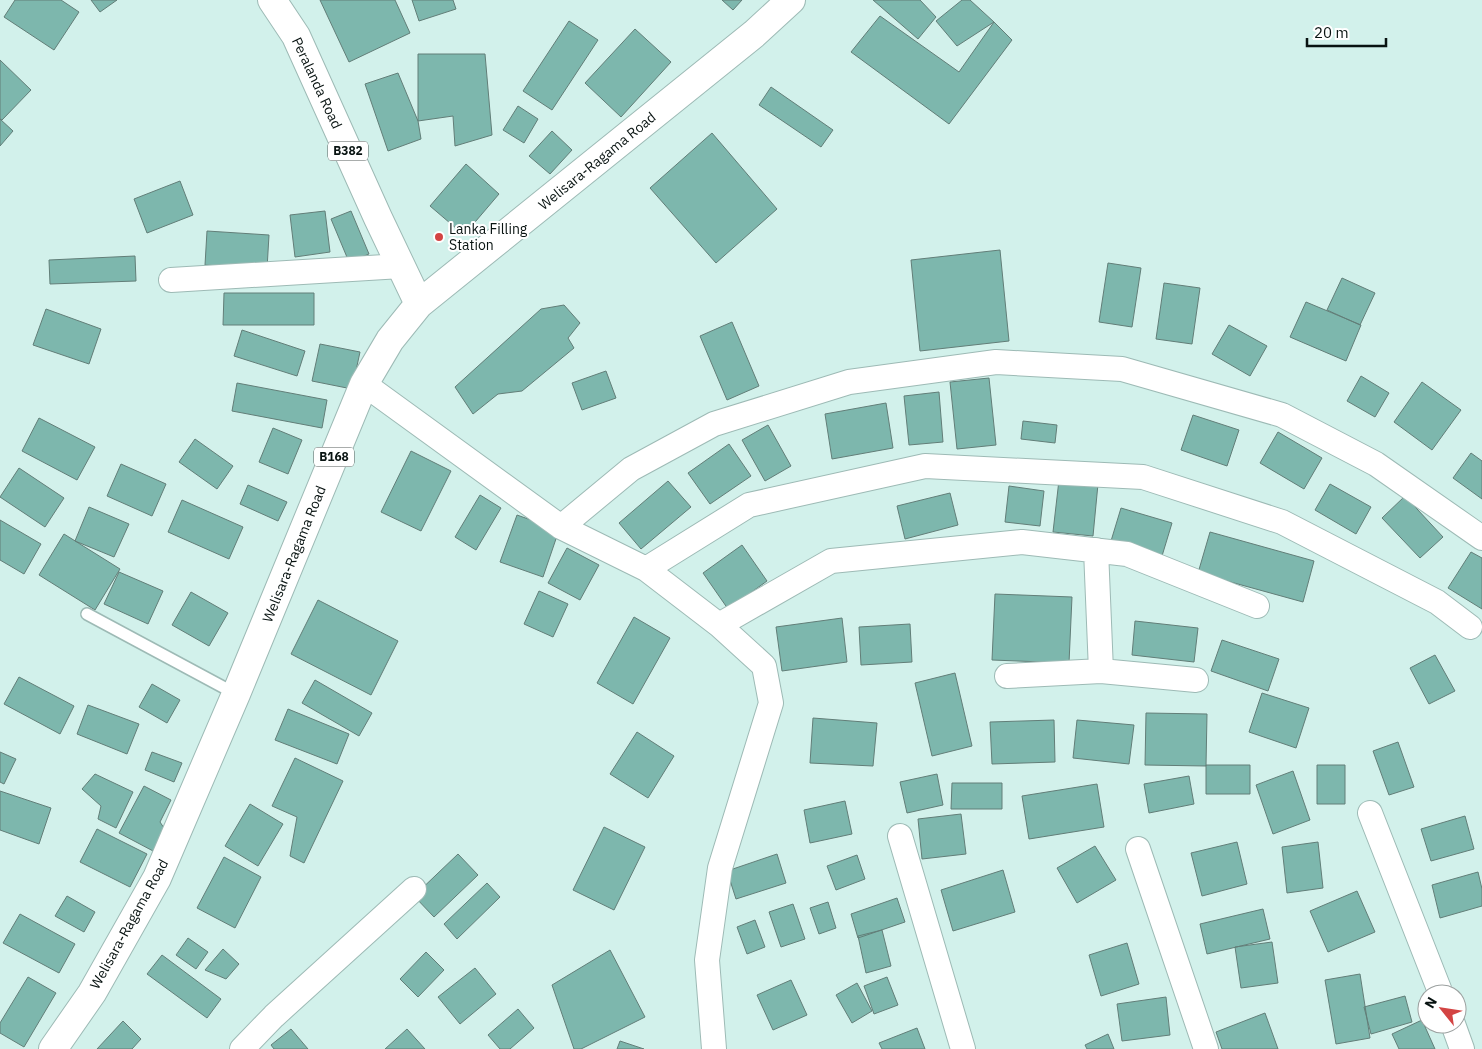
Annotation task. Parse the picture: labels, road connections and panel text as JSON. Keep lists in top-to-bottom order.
{
  "streets": {
    "main road": [
      "Peralanda Road",
      "B382",
      "Welisara-Ragama Road",
      "B168"
    ]
  },
  "crossings": [
    ["Peralanda Road", "Welisara-Ragama Road"]
  ],
  "places": ["Lanka Filling Station"],
  "scale_bar": "20 m",
  "north": "top left"
}
